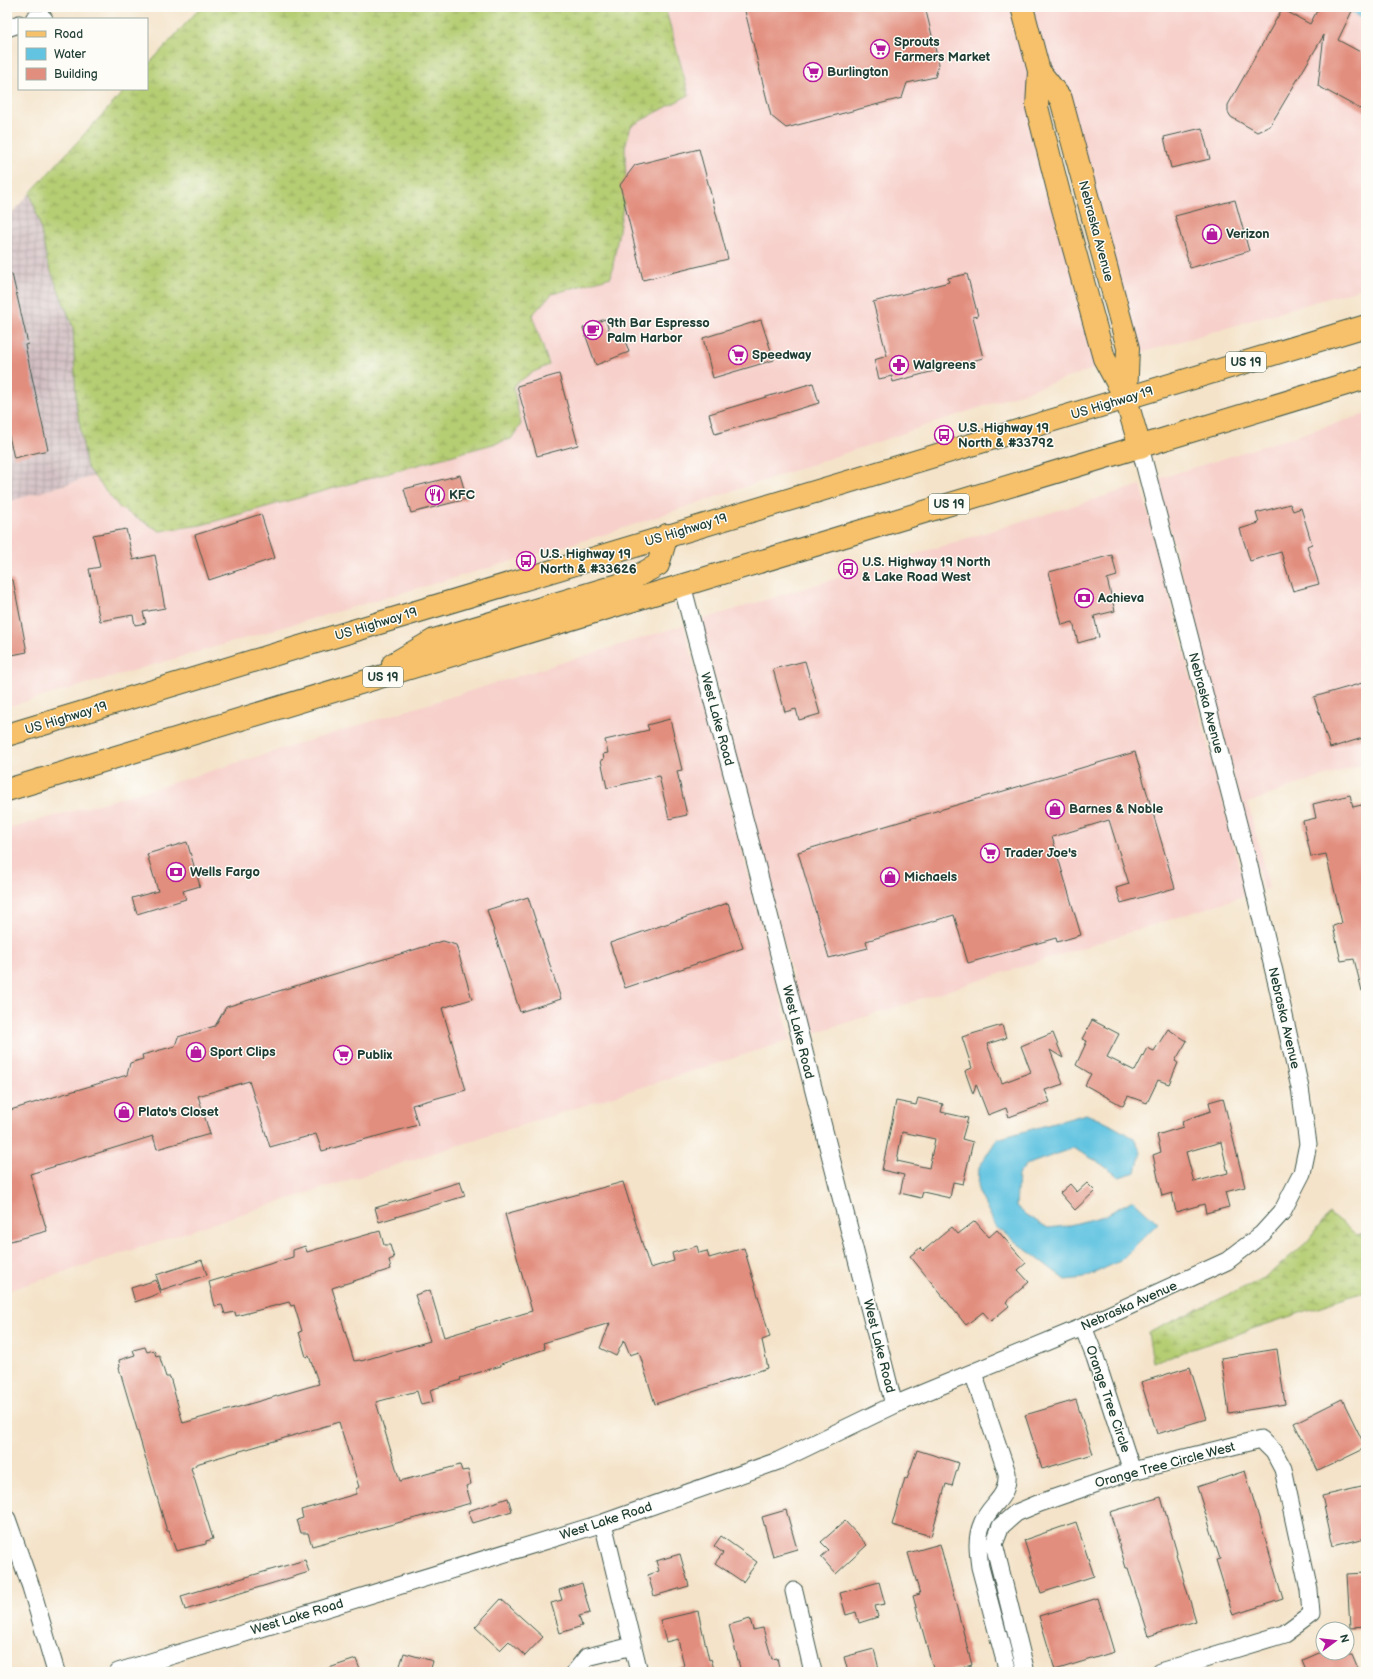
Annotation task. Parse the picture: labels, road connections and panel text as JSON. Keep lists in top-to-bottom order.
{
  "streets": {
    "main road": ["Nebraska Avenue", "US 19", "US Highway 19"],
    "street": ["West Lake Road", "Orange Tree Circle", "Orange Tree Circle West"]
  },
  "crossings": [
    ["Nebraska Avenue", "US 19"],
    ["Nebraska Avenue", "US Highway 19"],
    ["Nebraska Avenue", "West Lake Road"],
    ["Nebraska Avenue", "Orange Tree Circle"],
    ["US 19", "West Lake Road"],
    ["Orange Tree Circle", "Orange Tree Circle West"]
  ],
  "places": {
    "supermarket": [
      "Sprouts Farmers Market",
      "Burlington",
      "Speedway",
      "Trader Joe's",
      "Publix"
    ],
    "shop": [
      "Verizon",
      "Barnes & Noble",
      "Michaels",
      "Sport Clips",
      "Plato's Closet"
    ],
    "cafe": ["9th Bar Espresso Palm Harbor"],
    "pharmacy": ["Walgreens"],
    "bus stop": ["U.S. Highway 19 North & #33792", "U.S. Highway 19 North & #33626", "U.S. Highway 19 North & Lake Road West"],
    "restaurant": ["KFC"],
    "bank": ["Achieva", "Wells Fargo"]
  },
  "legend": ["Road", "Water", "Building"],
  "north": "right"
}
